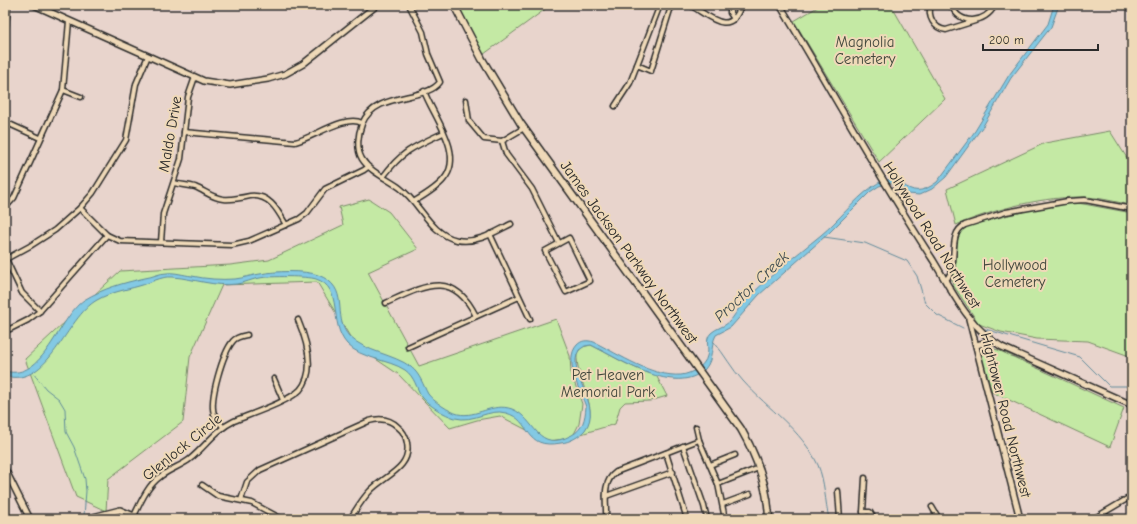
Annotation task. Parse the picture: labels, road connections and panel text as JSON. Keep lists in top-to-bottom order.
{
  "streets": {
    "main road": ["James Jackson Parkway Northwest"],
    "street": [
      "Maldo Drive",
      "Hollywood Road Northwest",
      "Hightower Road Northwest",
      "Glenlock Circle"
    ]
  },
  "crossings": [
    ["Hollywood Road Northwest", "Hightower Road Northwest"]
  ],
  "water": ["Proctor Creek"],
  "parks": ["Magnolia Cemetery", "Hollywood Cemetery", "Pet Heaven Memorial Park"],
  "scale_bar": "200 m"
}
